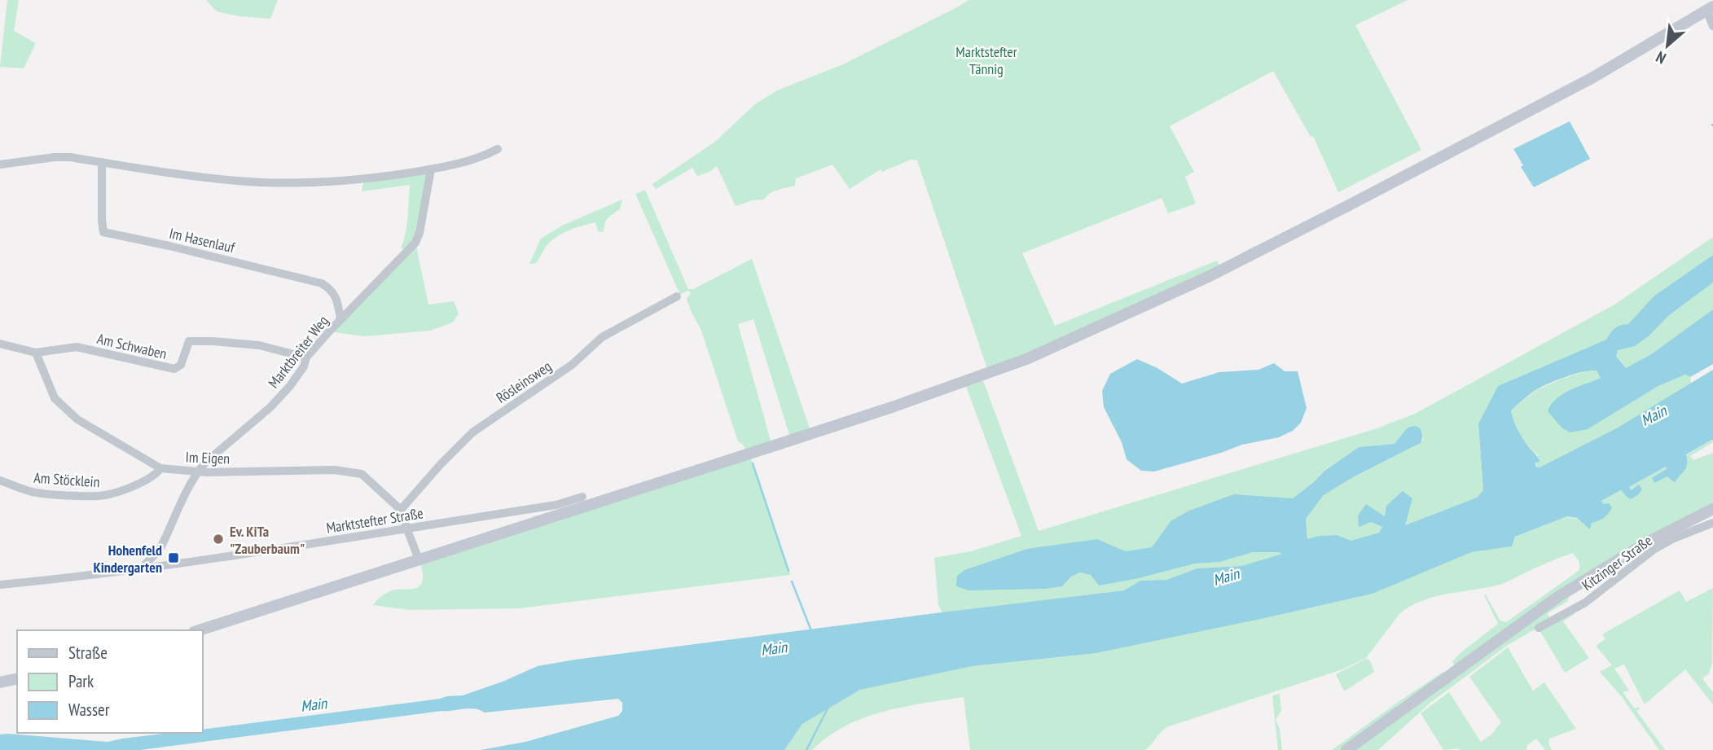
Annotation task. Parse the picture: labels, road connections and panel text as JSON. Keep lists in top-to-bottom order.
{
  "streets": {
    "street": [
      "Im Hasenlauf",
      "Am Schwaben",
      "Marktbreiter Weg",
      "Rösleinsweg",
      "Im Eigen",
      "Am Stöcklein",
      "Marktstefter Straße",
      "Kitzinger Straße"
    ]
  },
  "crossings": [
    ["Im Hasenlauf", "Marktbreiter Weg"],
    ["Am Schwaben", "Marktbreiter Weg"],
    ["Am Schwaben", "Im Eigen"],
    ["Marktbreiter Weg", "Im Eigen"],
    ["Marktbreiter Weg", "Marktstefter Straße"],
    ["Rösleinsweg", "Im Eigen"],
    ["Im Eigen", "Am Stöcklein"],
    ["Im Eigen", "Marktstefter Straße"]
  ],
  "water": ["Main"],
  "parks": ["Marktstefter Tännig"],
  "places": {
    "other": ["Ev. KiTa \"Zauberbaum\""],
    "transit": ["Hohenfeld Kindergarten"]
  },
  "legend": ["Straße", "Park", "Wasser"],
  "north": "bottom left"
}
